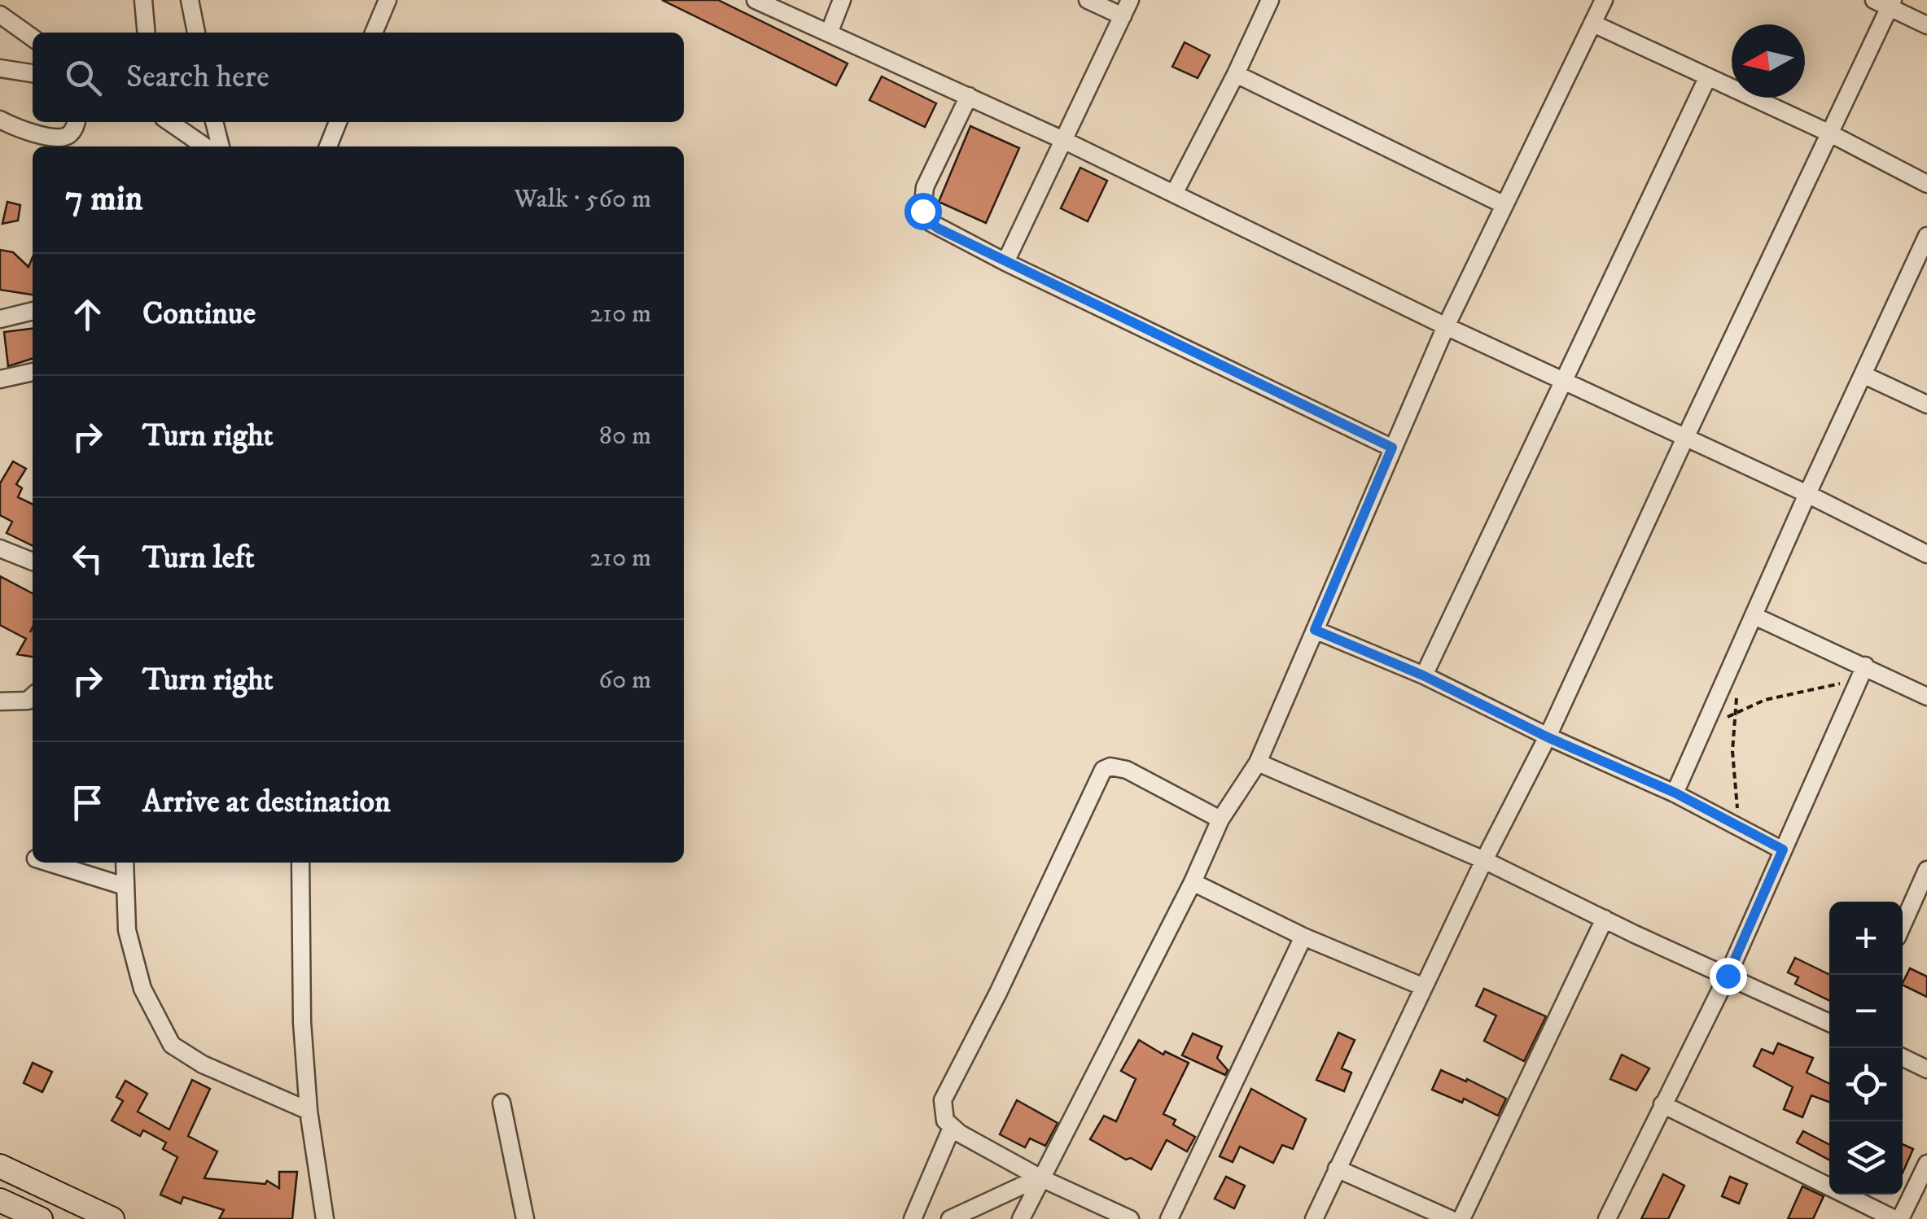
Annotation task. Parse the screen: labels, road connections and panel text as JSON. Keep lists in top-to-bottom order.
{
  "north": "left",
  "page": {
    "search": "Search here",
    "heading": ["7 min", "Walk · 560 m"],
    "list": [
      ["Continue", "210 m"],
      ["Turn right", "80 m"],
      ["Turn left", "210 m"],
      ["Turn right", "60 m"],
      "Arrive at destination"
    ],
    "map_buttons": ["+", "−"]
  }
}
